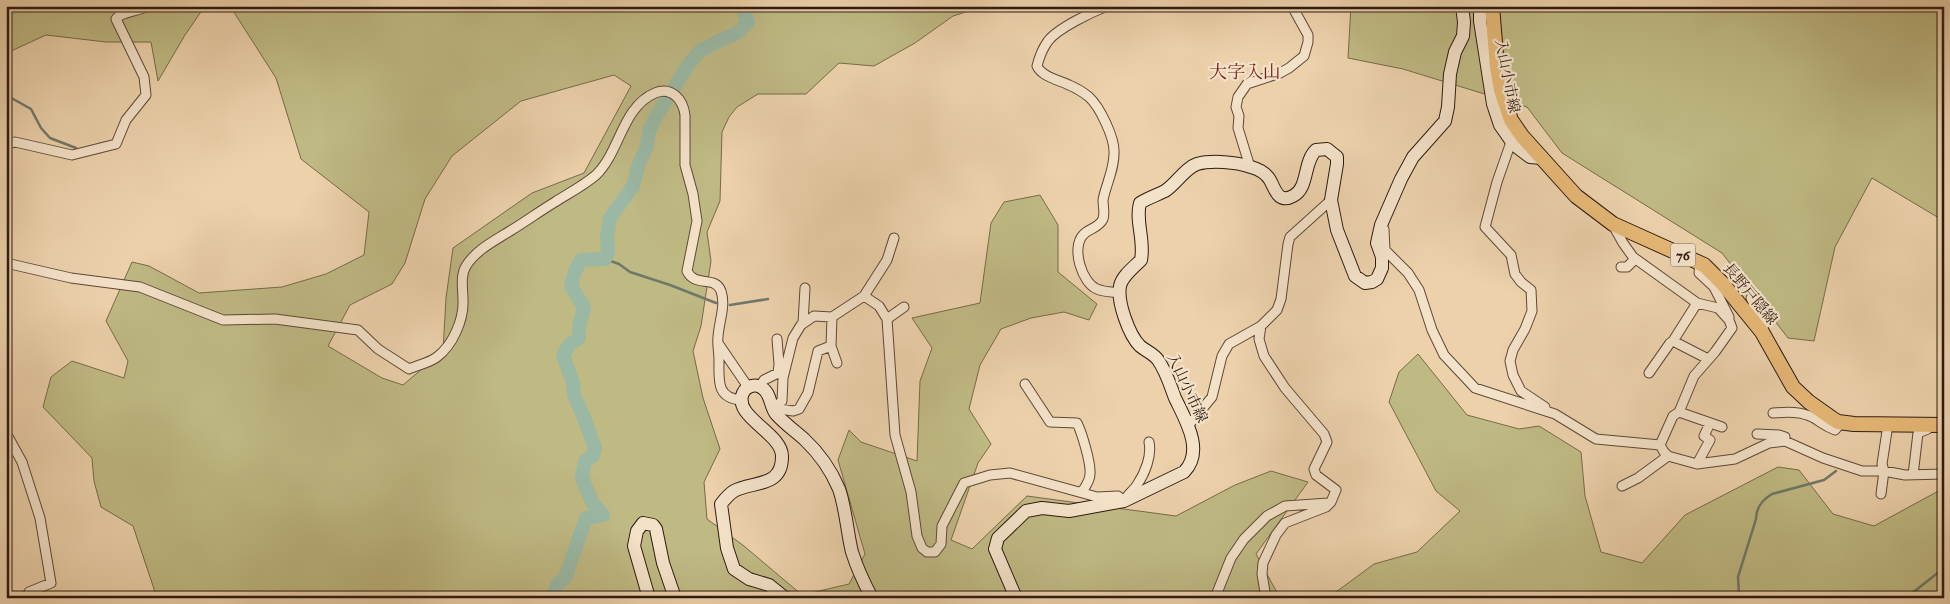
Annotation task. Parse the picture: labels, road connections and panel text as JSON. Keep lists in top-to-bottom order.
{
  "streets": {
    "main road": ["入山小市線", "76", "長野戸隠線"]
  },
  "crossings": [
    ["入山小市線", "長野戸隠線"]
  ],
  "districts": ["大字入山"]
}
